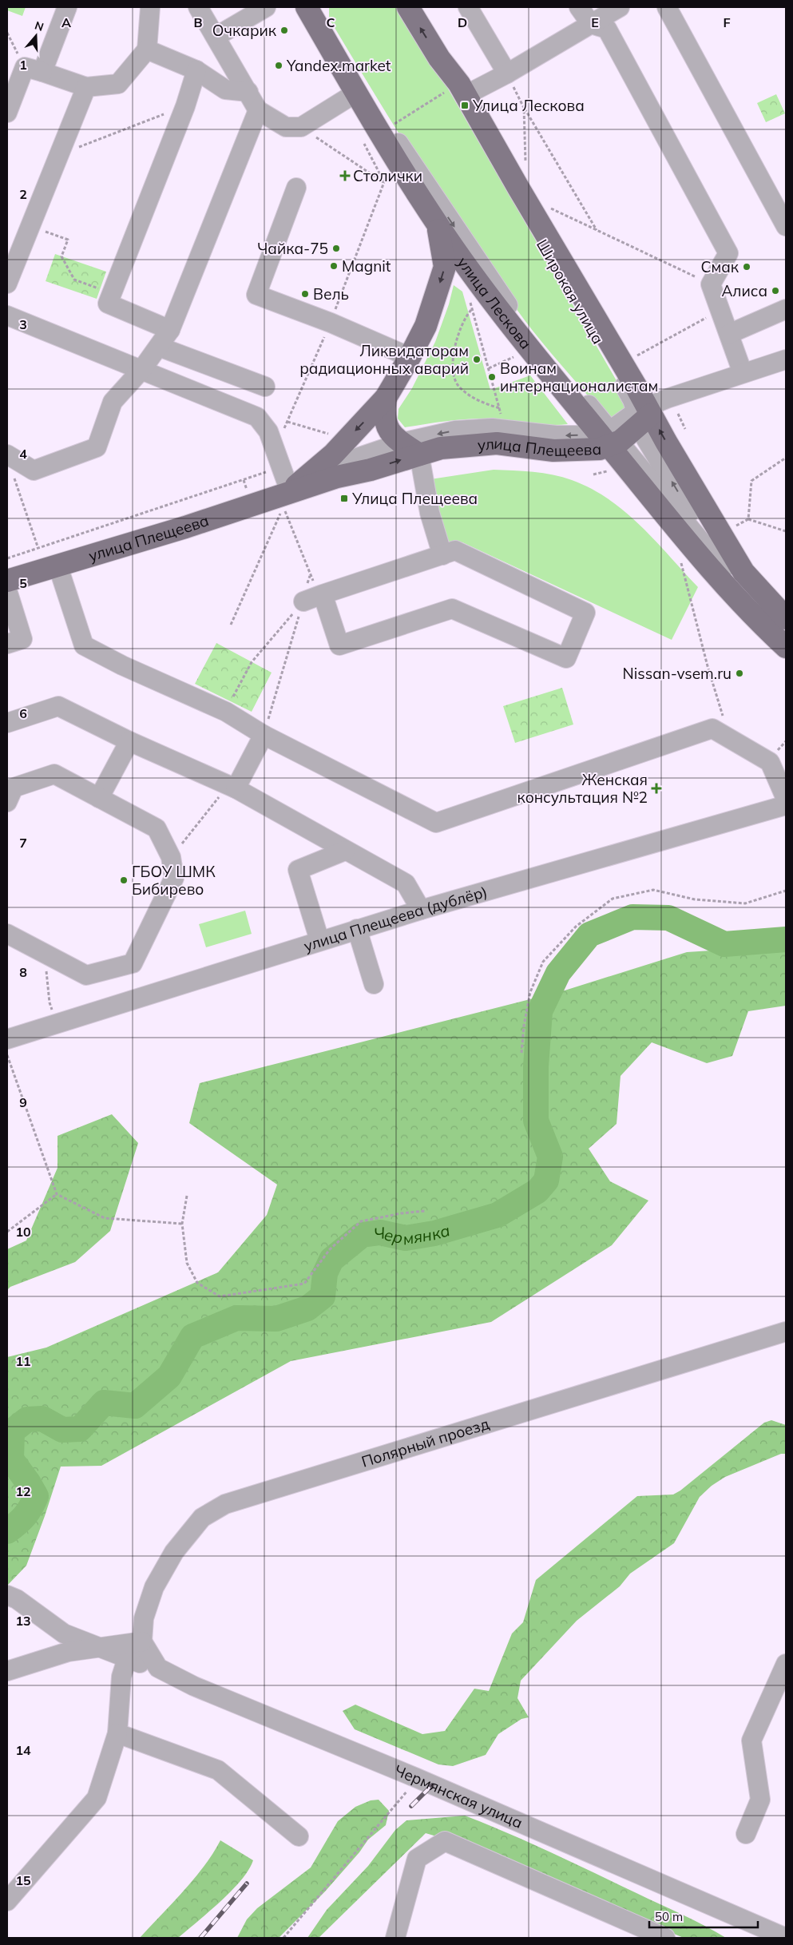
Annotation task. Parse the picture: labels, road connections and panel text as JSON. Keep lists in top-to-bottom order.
{
  "streets": {
    "main road": ["Широкая улица", "улица Лескова", "улица Плещеева"],
    "street": ["улица Плещеева (дублёр)", "Полярный проезд", "Чермянская улица"]
  },
  "crossings": [
    ["Широкая улица", "улица Лескова"],
    ["Широкая улица", "улица Плещеева"],
    ["улица Лескова", "улица Плещеева"]
  ],
  "water": ["Чермянка"],
  "places": {
    "other": [
      "Очкарик",
      "Yandex.market",
      "Чайка-75",
      "Magnit",
      "Смак",
      "Алиса",
      "Вель",
      "Ликвидаторам радиационных аварий",
      "Воинам интернационалистам",
      "Nissan-vsem.ru",
      "ГБОУ ШМК Бибирево"
    ],
    "transit": ["Улица Лескова", "Улица Плещеева"],
    "health": ["Столички", "Женская консультация №2"]
  },
  "scale_bar": "50 m",
  "north": "top",
  "grid": {
    "columns": [
      "A",
      "B",
      "C",
      "D",
      "E",
      "F"
    ],
    "rows": [
      "1",
      "2",
      "3",
      "4",
      "5",
      "6",
      "7",
      "8",
      "9",
      "10",
      "11",
      "12",
      "13",
      "14",
      "15"
    ]
  }
}
